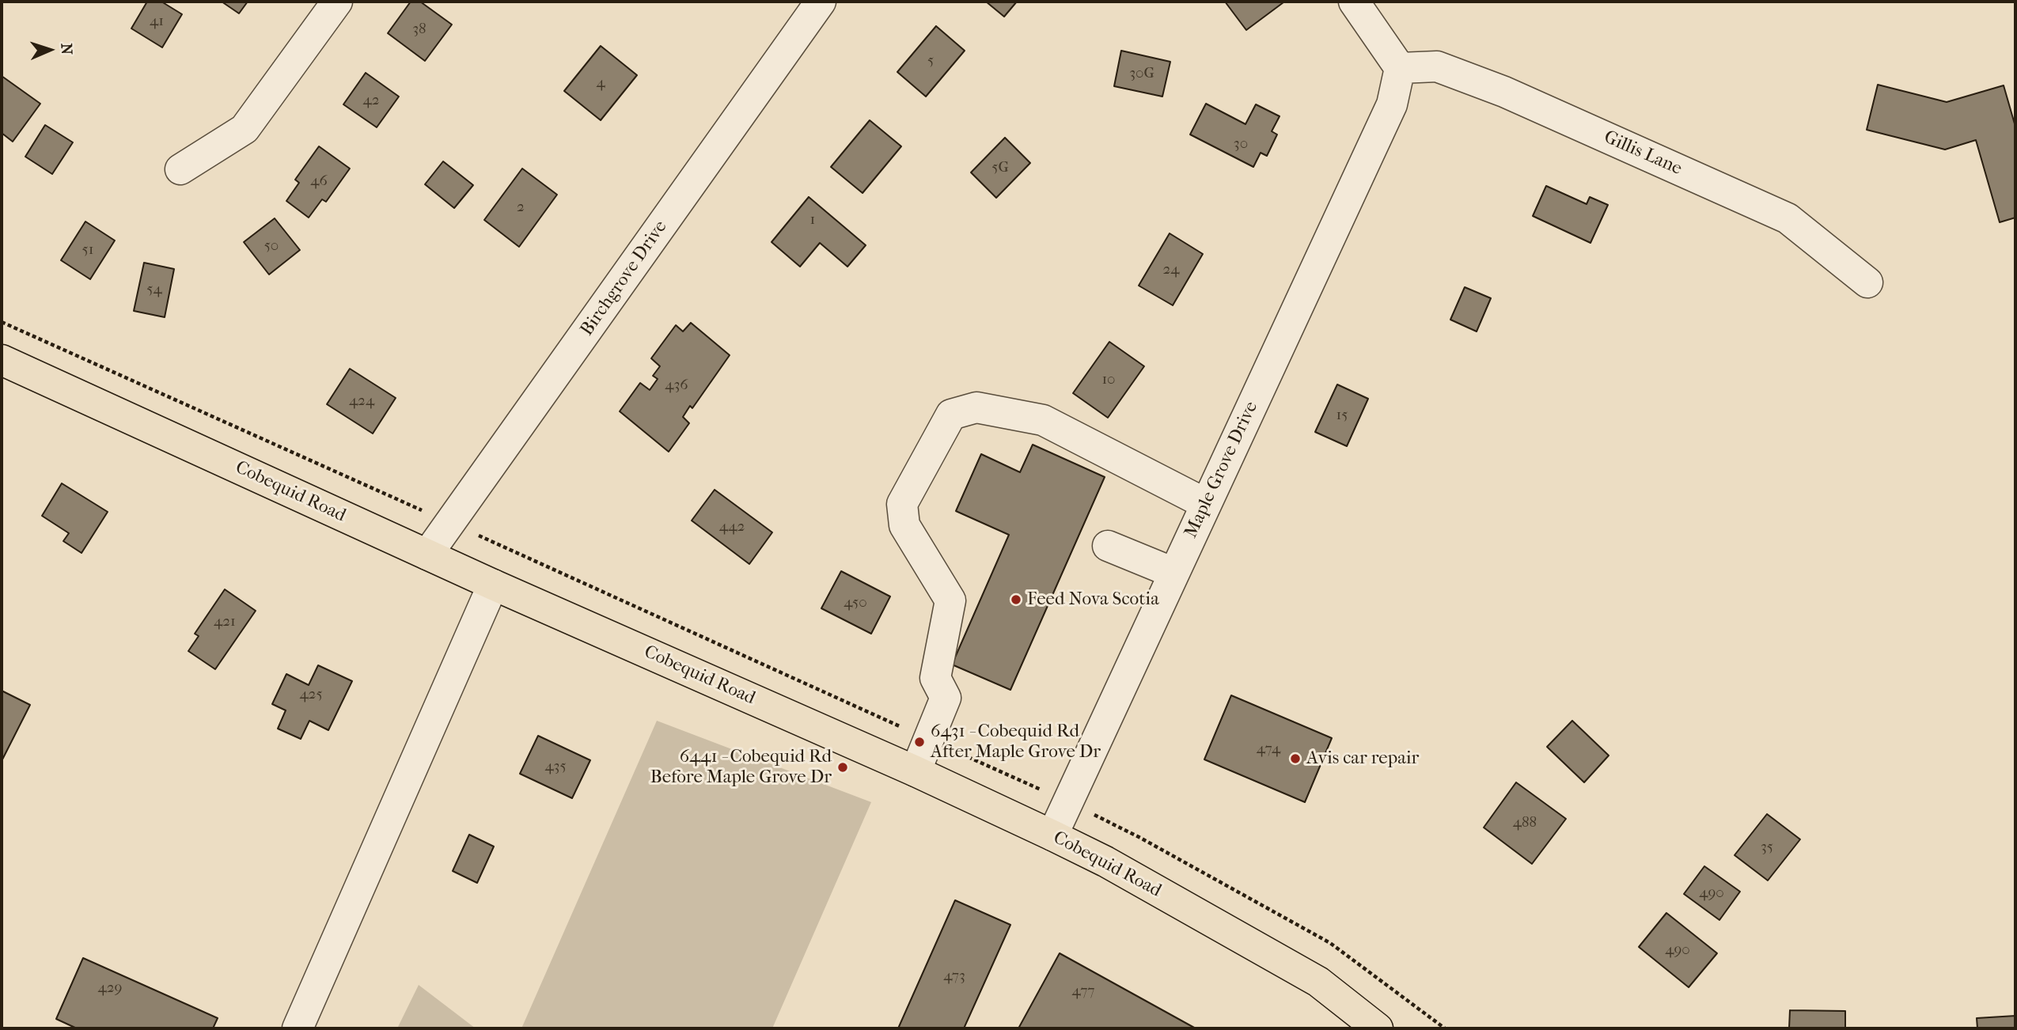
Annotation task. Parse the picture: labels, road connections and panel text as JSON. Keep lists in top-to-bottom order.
{
  "streets": {
    "main road": ["Cobequid Road"],
    "street": ["Gillis Lane", "Birchgrove Drive", "Maple Grove Drive"]
  },
  "crossings": [
    ["Gillis Lane", "Maple Grove Drive"],
    ["Birchgrove Drive", "Cobequid Road"],
    ["Maple Grove Drive", "Cobequid Road"]
  ],
  "places": [
    "Feed Nova Scotia",
    "6431 - Cobequid Rd After Maple Grove Dr",
    "Avis car repair",
    "6441 - Cobequid Rd Before Maple Grove Dr"
  ],
  "house_numbers": [
    "41",
    "38",
    "5",
    "30G",
    "4",
    "42",
    "30",
    "5G",
    "46",
    "2",
    "1",
    "50",
    "51",
    "24",
    "54",
    "10",
    "436",
    "424",
    "15",
    "442",
    "450",
    "421",
    "425",
    "474",
    "435",
    "488",
    "35",
    "490",
    "490",
    "473",
    "429",
    "477"
  ],
  "north": "right"
}
